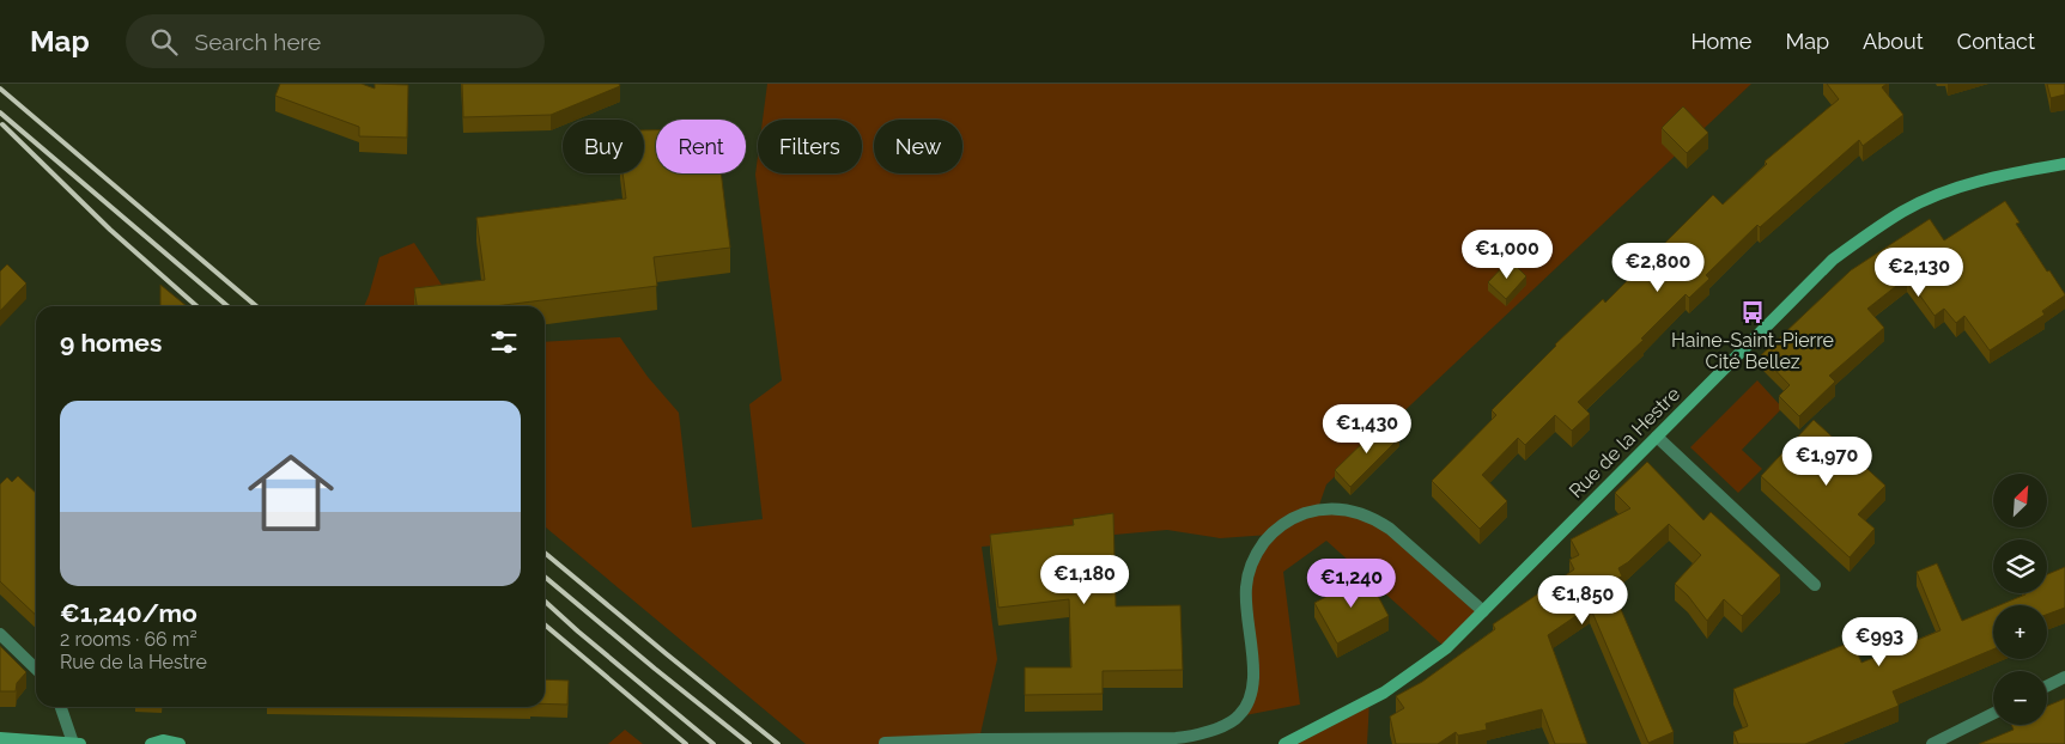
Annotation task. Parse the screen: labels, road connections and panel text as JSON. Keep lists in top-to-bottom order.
{
  "streets": {
    "street": ["Rue de la Hestre"]
  },
  "places": {
    "bus stop": ["Haine-Saint-Pierre Cité Bellez"]
  },
  "north": "top right",
  "page": {
    "header": "Map",
    "search": "Search here",
    "nav": [
      "Home",
      "Map",
      "About",
      "Contact"
    ],
    "chip": [
      "Buy",
      "Rent",
      "Filters",
      "New"
    ],
    "price": [
      "€1,000",
      "€2,800",
      "€2,130",
      "€1,430",
      "€1,970",
      "€1,180",
      "€1,240",
      "€1,850",
      "€993"
    ],
    "heading": "9 homes",
    "list": [
      {
        "name": "€1,240/mo",
        "note": "2 rooms · 66 m² · Rue de la Hestre"
      }
    ],
    "map_buttons": ["+", "−"]
  }
}
